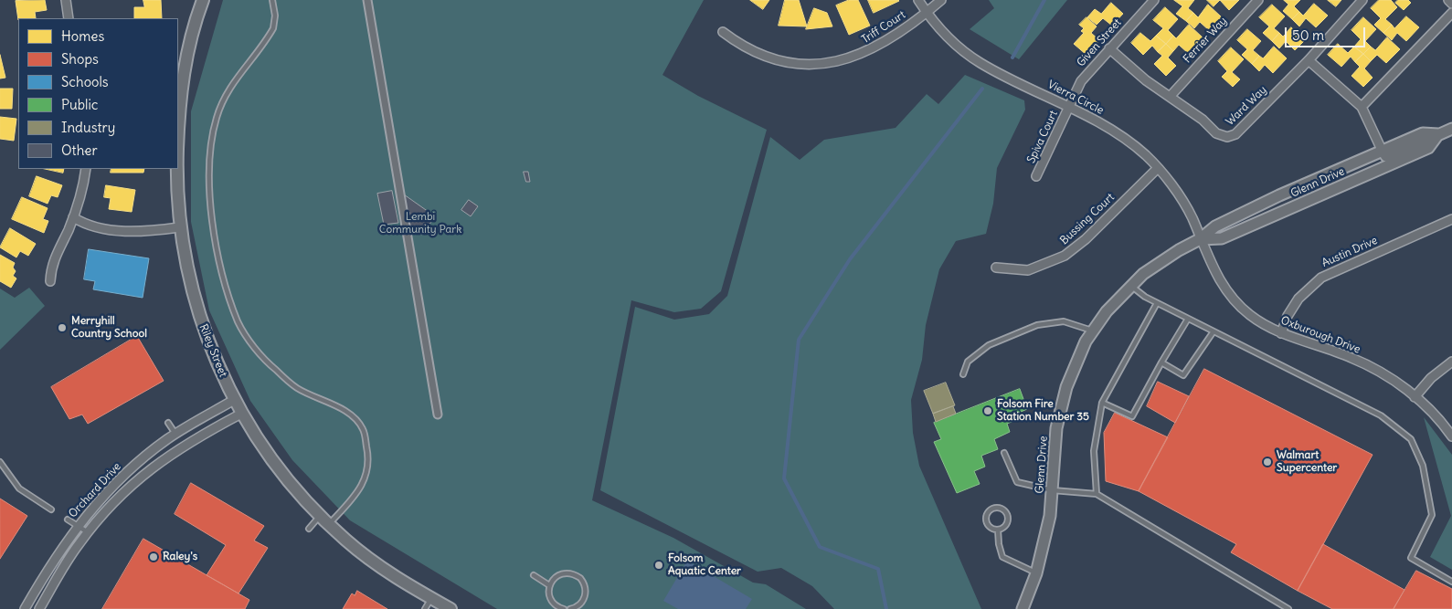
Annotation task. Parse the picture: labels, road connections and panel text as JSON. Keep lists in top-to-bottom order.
{
  "streets": {
    "main road": ["Riley Street"],
    "street": [
      "Triff Court",
      "Ferrier Way",
      "Given Street",
      "Vierra Circle",
      "Ward Way",
      "Spiva Court",
      "Glenn Drive",
      "Bussing Court",
      "Austin Drive",
      "Oxburough Drive",
      "Orchard Drive"
    ]
  },
  "crossings": [
    ["Triff Court", "Vierra Circle"],
    ["Ferrier Way", "Ward Way"],
    ["Given Street", "Vierra Circle"],
    ["Given Street", "Ward Way"],
    ["Given Street", "Spiva Court"],
    ["Vierra Circle", "Spiva Court"],
    ["Vierra Circle", "Glenn Drive"],
    ["Vierra Circle", "Bussing Court"],
    ["Vierra Circle", "Oxburough Drive"],
    ["Glenn Drive", "Oxburough Drive"],
    ["Austin Drive", "Oxburough Drive"],
    ["Riley Street", "Orchard Drive"]
  ],
  "parks": ["Lembi Community Park"],
  "places": [
    "Merryhill Country School",
    "Folsom Fire Station Number 35",
    "Walmart Supercenter",
    "Raley's",
    "Folsom Aquatic Center"
  ],
  "legend": [
    "Homes",
    "Shops",
    "Schools",
    "Public",
    "Industry",
    "Other"
  ],
  "scale_bar": "50 m"
}
